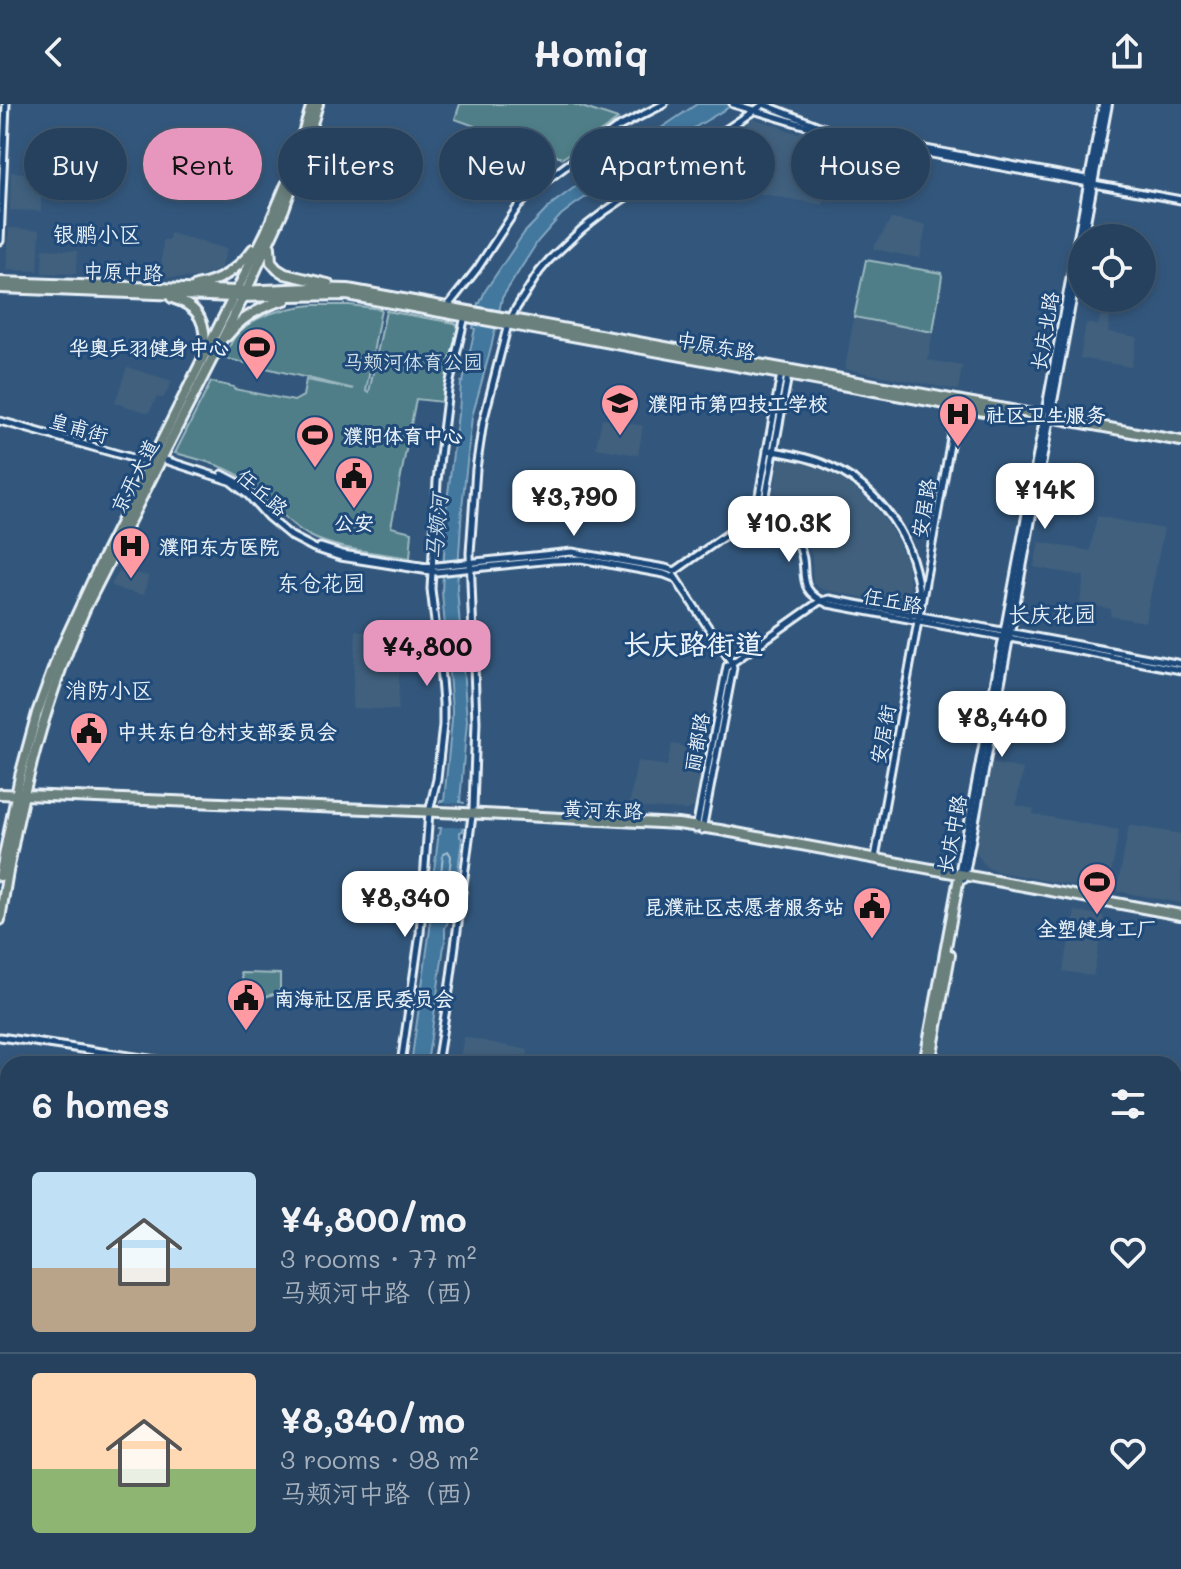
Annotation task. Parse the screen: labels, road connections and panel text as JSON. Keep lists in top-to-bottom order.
{
  "streets": {
    "main road": [
      "中原中路",
      "长庆北路",
      "中原东路",
      "京开大道",
      "黄河东路",
      "长庆中路"
    ],
    "street": [
      "皇甫街",
      "任丘路",
      "安居路",
      "安居街",
      "丽都路"
    ]
  },
  "crossings": [
    ["中原中路", "中原东路"],
    ["中原中路", "京开大道"],
    ["长庆北路", "中原东路"],
    ["长庆北路", "长庆中路"],
    ["中原东路", "京开大道"],
    ["中原东路", "安居路"],
    ["中原东路", "长庆中路"],
    ["皇甫街", "京开大道"],
    ["京开大道", "任丘路"],
    ["京开大道", "黄河东路"],
    ["任丘路", "安居路"],
    ["任丘路", "安居街"],
    ["任丘路", "长庆中路"],
    ["安居路", "安居街"],
    ["安居街", "黄河东路"],
    ["丽都路", "黄河东路"],
    ["黄河东路", "长庆中路"]
  ],
  "districts": [
    "银鹏小区",
    "东仓花园",
    "长庆花园",
    "长庆路街道",
    "消防小区"
  ],
  "water": ["马颊河"],
  "parks": ["马颊河体育公园"],
  "places": {
    "sports": ["华奥乒羽健身中心", "濮阳体育中心", "全塑健身工厂"],
    "school or university": ["濮阳市第四技工学校"],
    "hospital": ["社区卫生服务", "濮阳东方医院"],
    "public building": [
      "公安",
      "中共东白仓村支部委员会",
      "昆濮社区志愿者服务站",
      "南海社区居民委员会"
    ]
  },
  "page": {
    "header": "Homiq",
    "chip": [
      "Buy",
      "Rent",
      "Filters",
      "New",
      "Apartment",
      "House"
    ],
    "price": [
      "¥14K",
      "¥3,790",
      "¥10.3K",
      "¥4,800",
      "¥8,440",
      "¥8,340"
    ],
    "heading": "6 homes",
    "list": [
      {
        "name": "¥4,800/mo",
        "note": "3 rooms · 77 m² · 马颊河中路（西）"
      },
      {
        "name": "¥8,340/mo",
        "note": "3 rooms · 98 m² · 马颊河中路（西）"
      }
    ]
  }
}
